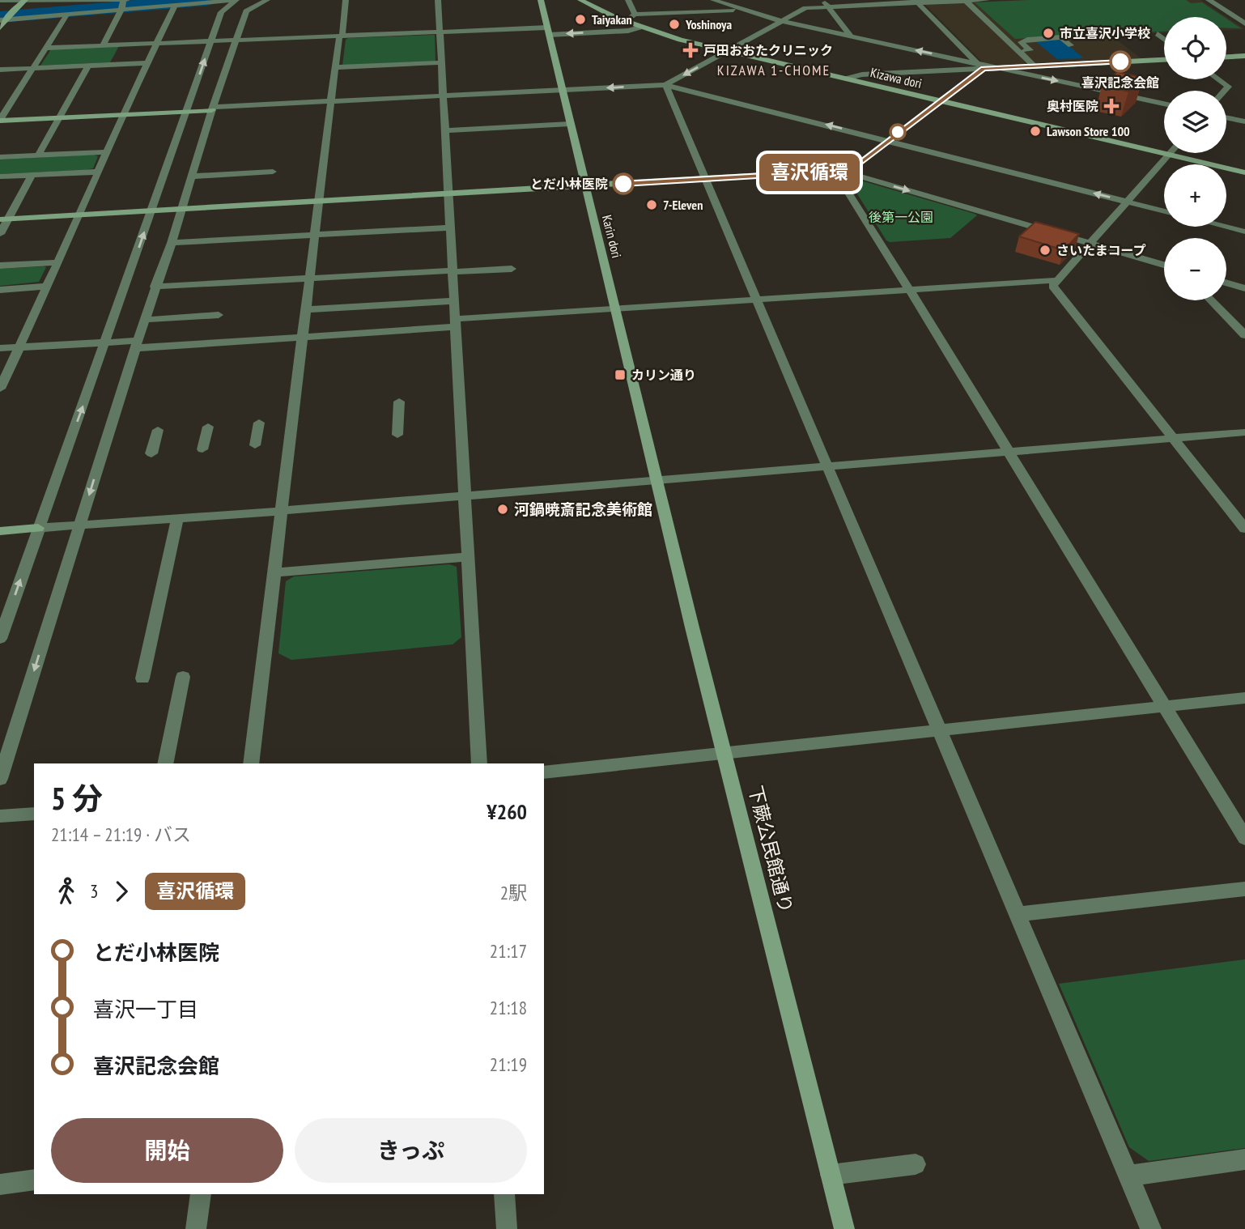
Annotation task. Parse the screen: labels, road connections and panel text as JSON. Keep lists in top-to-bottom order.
{
  "streets": {
    "street": ["Kizawa dori", "Karin dori", "下蕨公民館通り"]
  },
  "crossings": [
    ["Karin dori", "下蕨公民館通り"]
  ],
  "districts": ["KIZAWA 1-CHOME"],
  "parks": ["後第一公園"],
  "places": {
    "other": [
      "Taiyakan",
      "Yoshinoya",
      "市立喜沢小学校",
      "喜沢記念会館",
      "Lawson Store 100",
      "とだ小林医院",
      "7-Eleven",
      "さいたまコープ",
      "河鍋暁斎記念美術館"
    ],
    "health": ["戸田おおたクリニック", "奥村医院"],
    "transit": ["カリン通り"]
  },
  "lines": ["bus line 喜沢循環"],
  "page": {
    "on_map": "喜沢循環",
    "map_buttons": ["+", "−"],
    "heading": ["5 分", "21:14 – 21:19 · バス", "¥260"],
    "legs": ["3", "喜沢循環", "2駅"],
    "list": [
      {
        "name": "とだ小林医院",
        "value": "21:17"
      },
      {
        "name": "喜沢一丁目",
        "value": "21:18"
      },
      {
        "name": "喜沢記念会館",
        "value": "21:19"
      }
    ],
    "buttons": ["開始", "きっぷ"]
  }
}
